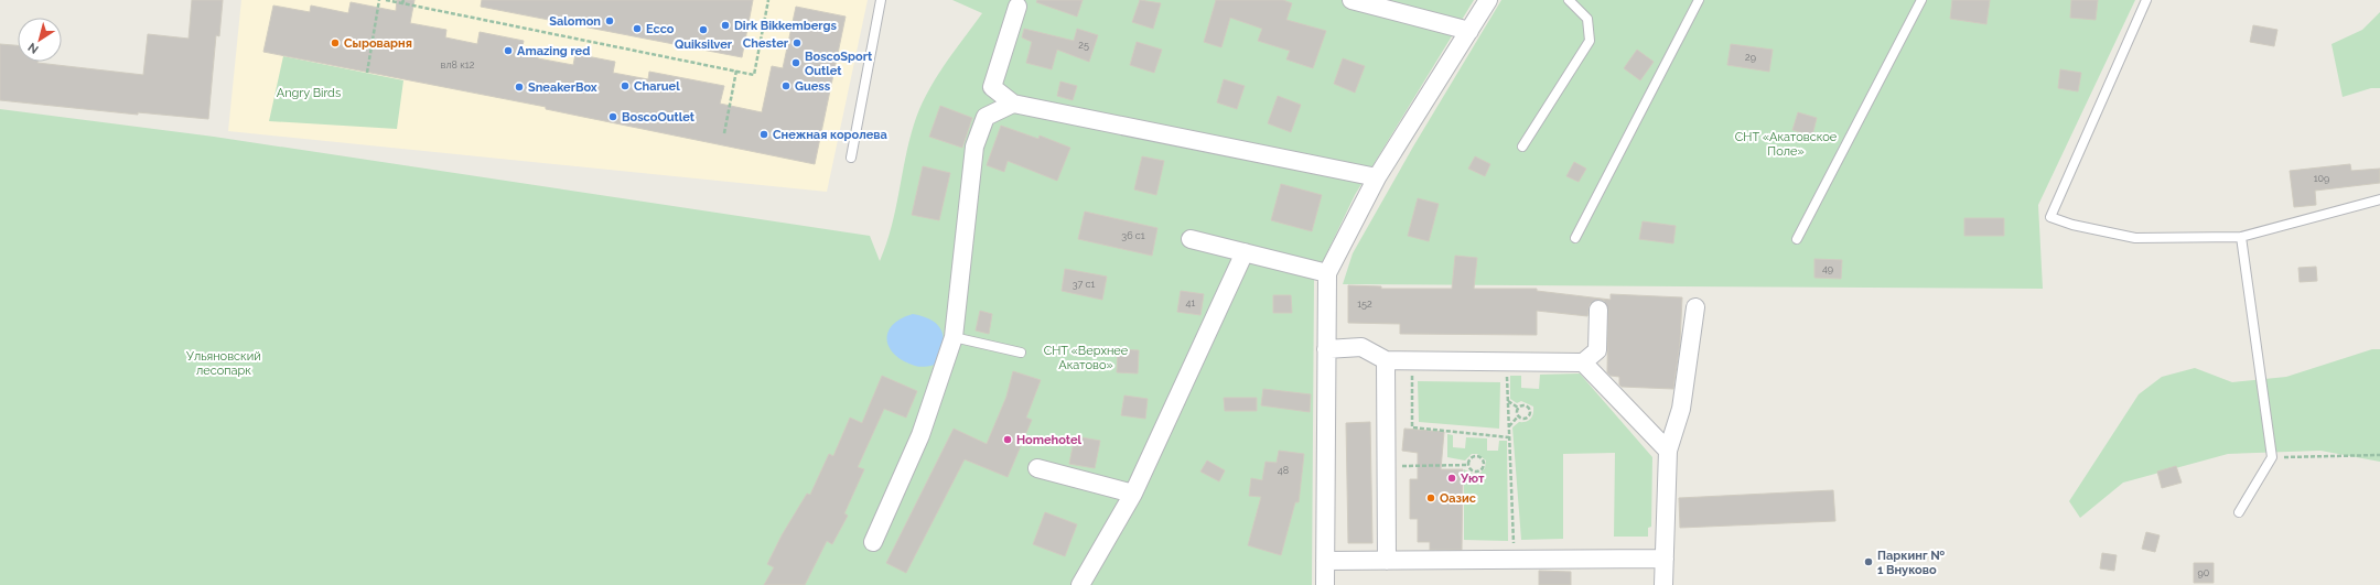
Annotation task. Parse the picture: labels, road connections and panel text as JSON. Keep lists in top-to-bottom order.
{
  "parks": [
    "Angry Birds",
    "СНТ «Акатовское Поле»",
    "СНТ «Верхнее Акатово»",
    "Ульяновский лесопарк"
  ],
  "places": [
    "Salomon",
    "Dirk Bikkembergs",
    "Ecco",
    "Quiksilver",
    "Сыроварня",
    "Chester",
    "Amazing red",
    "BoscoSport Outlet",
    "Charuel",
    "Guess",
    "SneakerBox",
    "BoscoOutlet",
    "Снежная королева",
    "Homehotel",
    "Уют",
    "Оазис",
    "Паркинг № 1 Внуково"
  ],
  "house_numbers": [
    "25",
    "29",
    "вл8 к12",
    "109",
    "36 с1",
    "49",
    "37 с1",
    "41",
    "152",
    "48",
    "90"
  ],
  "north": "bottom left"
}
